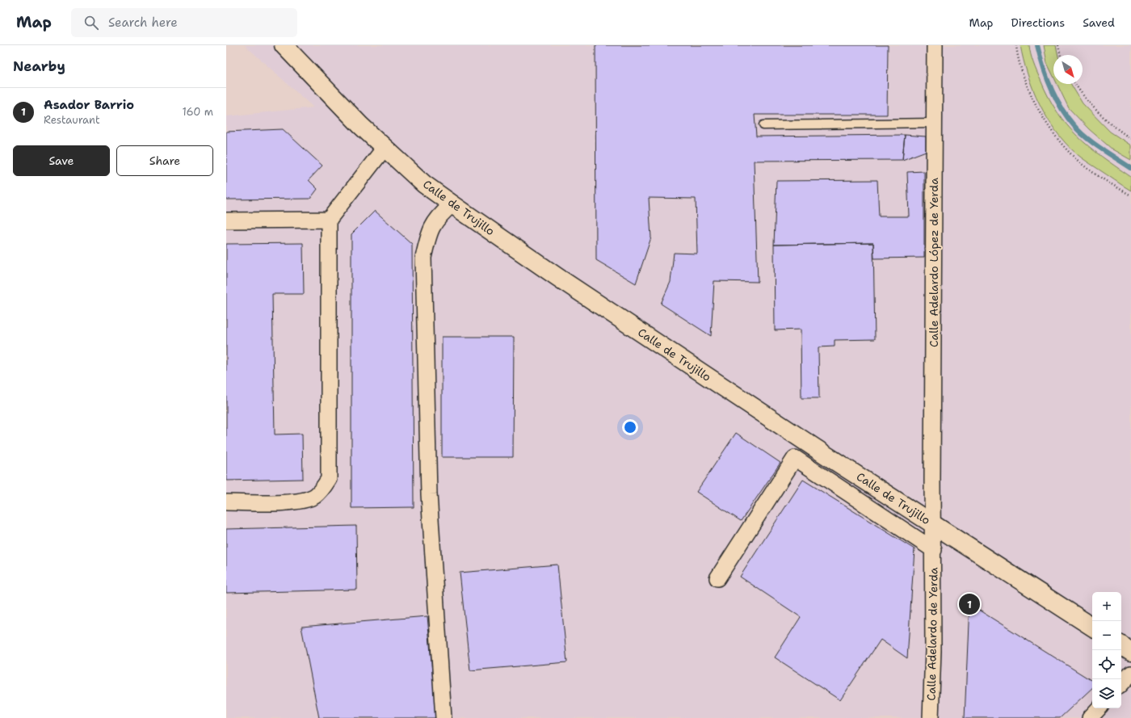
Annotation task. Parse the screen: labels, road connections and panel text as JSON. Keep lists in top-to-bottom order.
{
  "streets": {
    "main road": ["Calle de Trujillo"],
    "street": ["Calle Adelardo López de Yerda", "Calle Adelardo de Yerda"]
  },
  "crossings": [
    ["Calle de Trujillo", "Calle Adelardo López de Yerda"],
    ["Calle de Trujillo", "Calle Adelardo de Yerda"],
    ["Calle Adelardo López de Yerda", "Calle Adelardo de Yerda"]
  ],
  "north": "bottom right",
  "page": {
    "header": "Map",
    "search": "Search here",
    "nav": ["Map", "Directions", "Saved"],
    "heading": "Nearby",
    "list": [
      {
        "mark": "1",
        "name": "Asador Barrio",
        "note": "Restaurant",
        "value": "160 m"
      }
    ],
    "buttons": ["Save", "Share"],
    "map_buttons": ["+", "−"],
    "pins": "1"
  }
}
